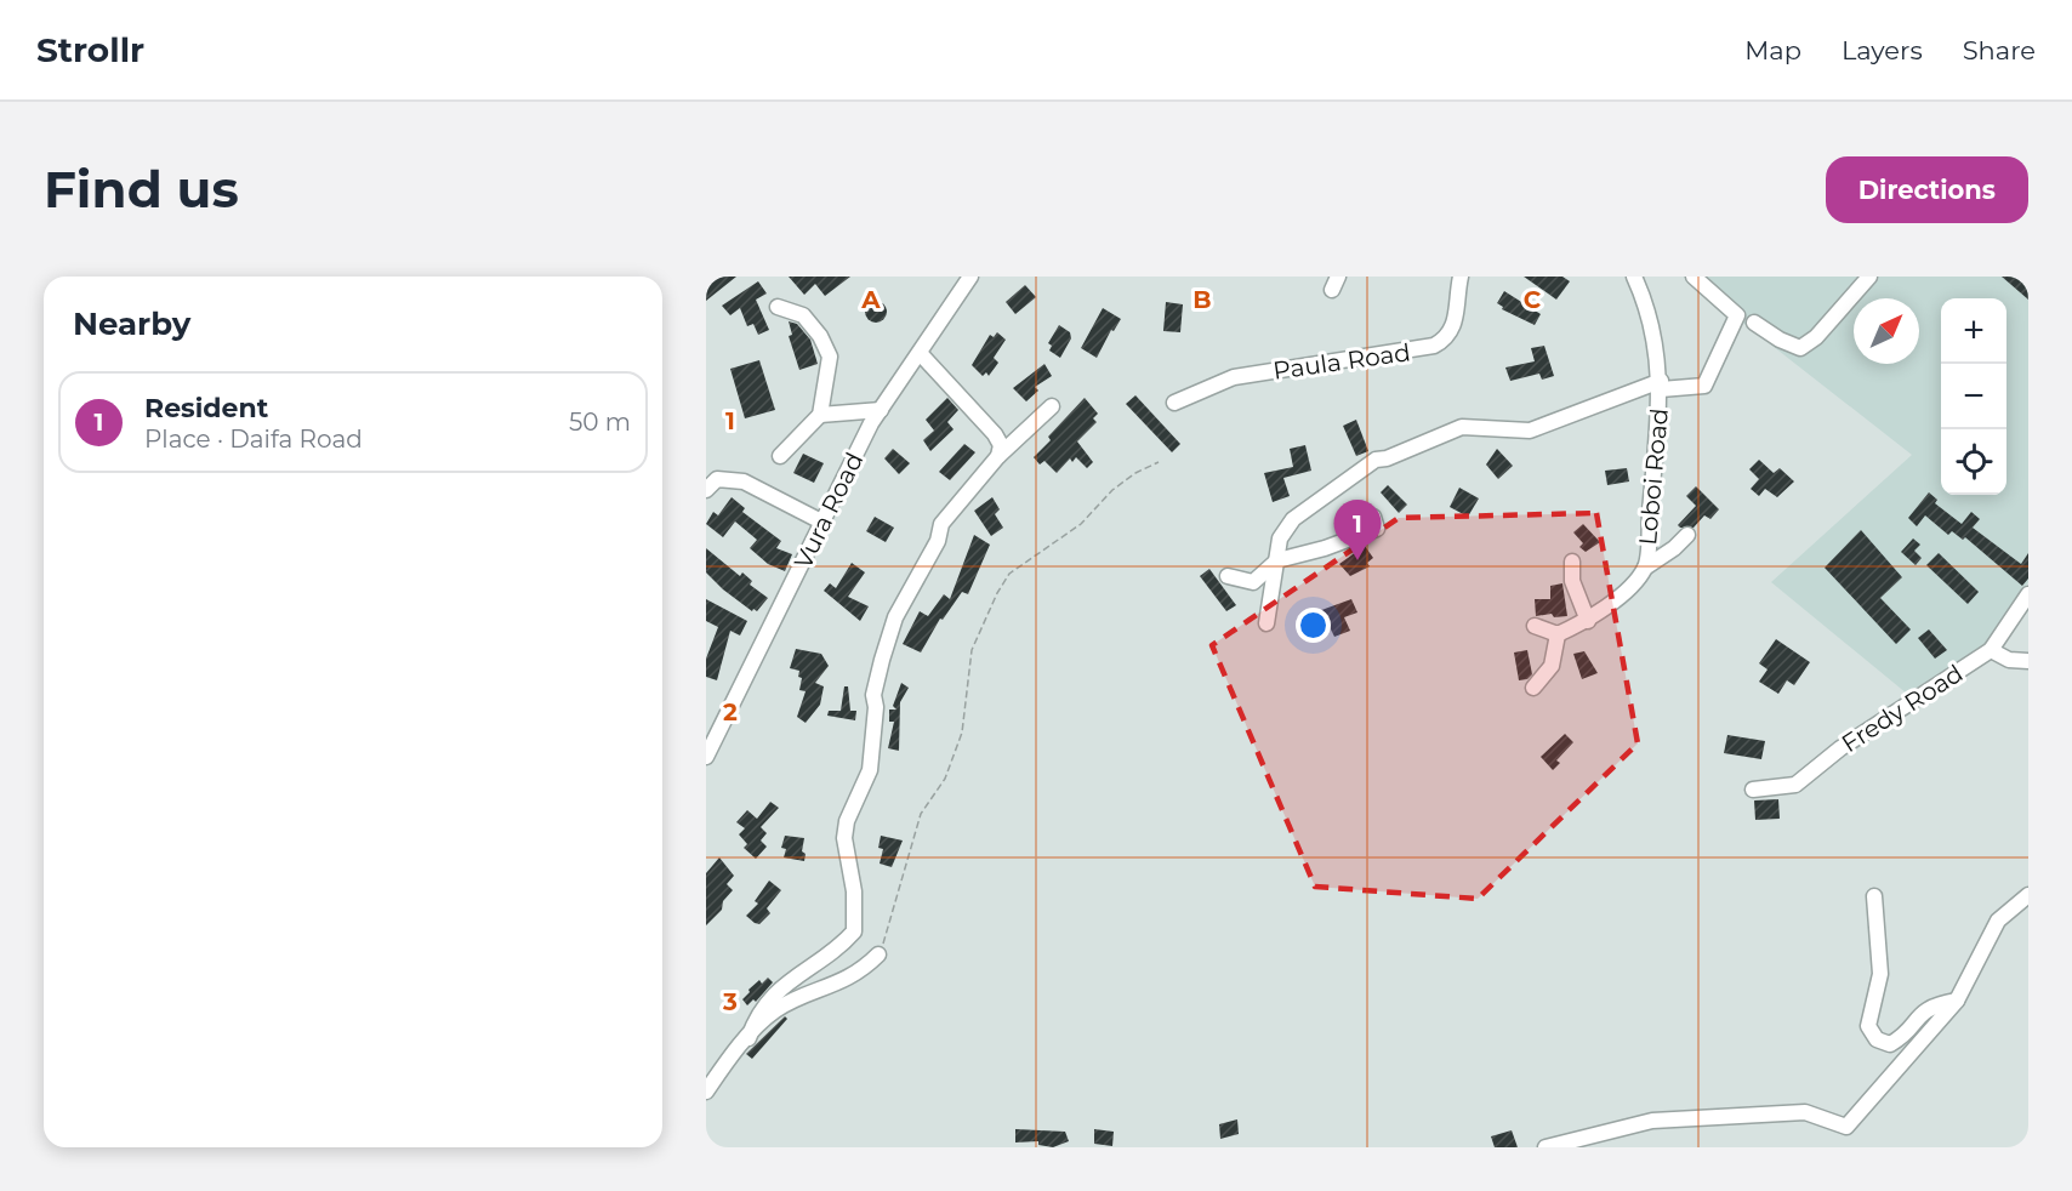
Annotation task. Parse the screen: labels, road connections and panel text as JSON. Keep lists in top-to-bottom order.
{
  "streets": {
    "street": [
      "Paula Road",
      "Loboi Road",
      "Vura Road",
      "Fredy Road"
    ]
  },
  "north": "top right",
  "page": {
    "header": "Strollr",
    "nav": ["Map", "Layers", "Share"],
    "buttons": "Directions",
    "title": "Find us",
    "heading": "Nearby",
    "map_buttons": ["+", "−"],
    "list": [
      {
        "mark": "1",
        "name": "Resident",
        "note": "Place · Daifa Road",
        "value": "50 m"
      }
    ],
    "pins": "1"
  },
  "grid": {
    "columns": ["A", "B", "C"],
    "rows": ["1", "2", "3"]
  }
}
